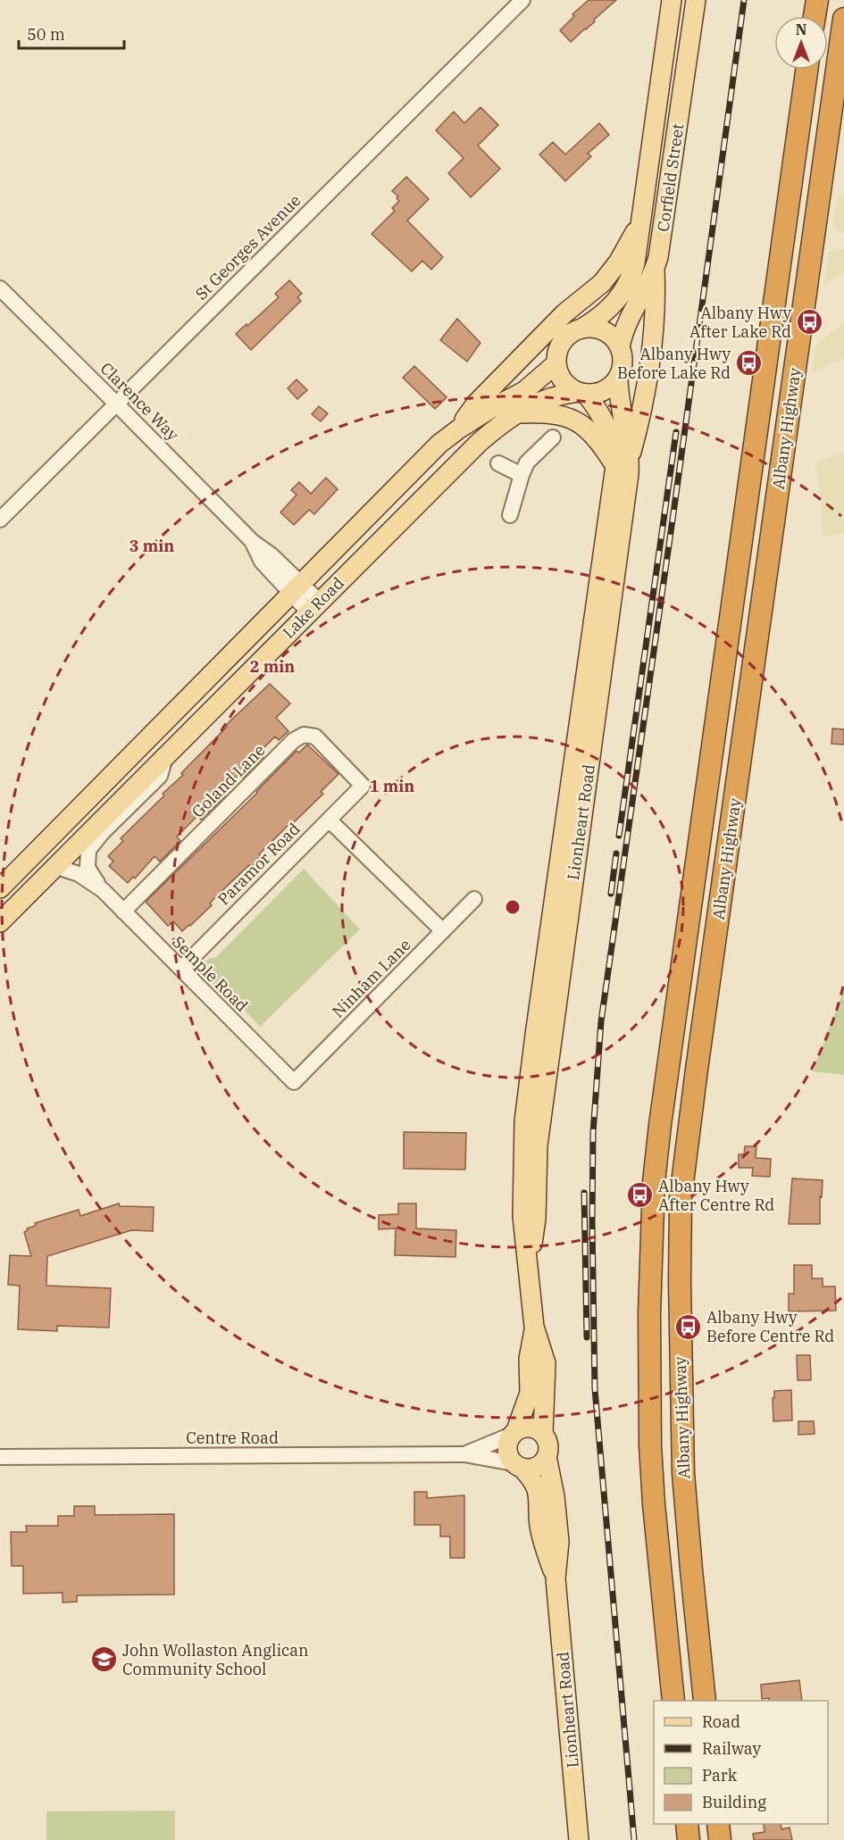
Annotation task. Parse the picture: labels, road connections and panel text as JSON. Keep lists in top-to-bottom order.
{
  "streets": {
    "highway": ["Albany Highway"],
    "main road": ["Corfield Street", "Lake Road", "Lionheart Road"],
    "street": [
      "St Georges Avenue",
      "Clarence Way",
      "Goland Lane",
      "Paramor Road",
      "Semple Road",
      "Ninham Lane",
      "Centre Road"
    ]
  },
  "crossings": [
    ["Corfield Street", "Lake Road"],
    ["Corfield Street", "Lionheart Road"],
    ["St Georges Avenue", "Clarence Way"],
    ["Clarence Way", "Lake Road"],
    ["Lake Road", "Lionheart Road"],
    ["Lake Road", "Semple Road"],
    ["Goland Lane", "Paramor Road"],
    ["Goland Lane", "Semple Road"],
    ["Lionheart Road", "Centre Road"],
    ["Paramor Road", "Semple Road"],
    ["Semple Road", "Ninham Lane"]
  ],
  "places": {
    "bus stop": [
      "Albany Hwy After Lake Rd",
      "Albany Hwy Before Lake Rd",
      "Albany Hwy After Centre Rd",
      "Albany Hwy Before Centre Rd"
    ],
    "school or university": ["John Wollaston Anglican Community School"]
  },
  "legend": [
    "Road",
    "Railway",
    "Park",
    "Building"
  ],
  "scale_bar": "50 m",
  "north": "top",
  "rings": ["3 min", "2 min", "1 min"]
}
